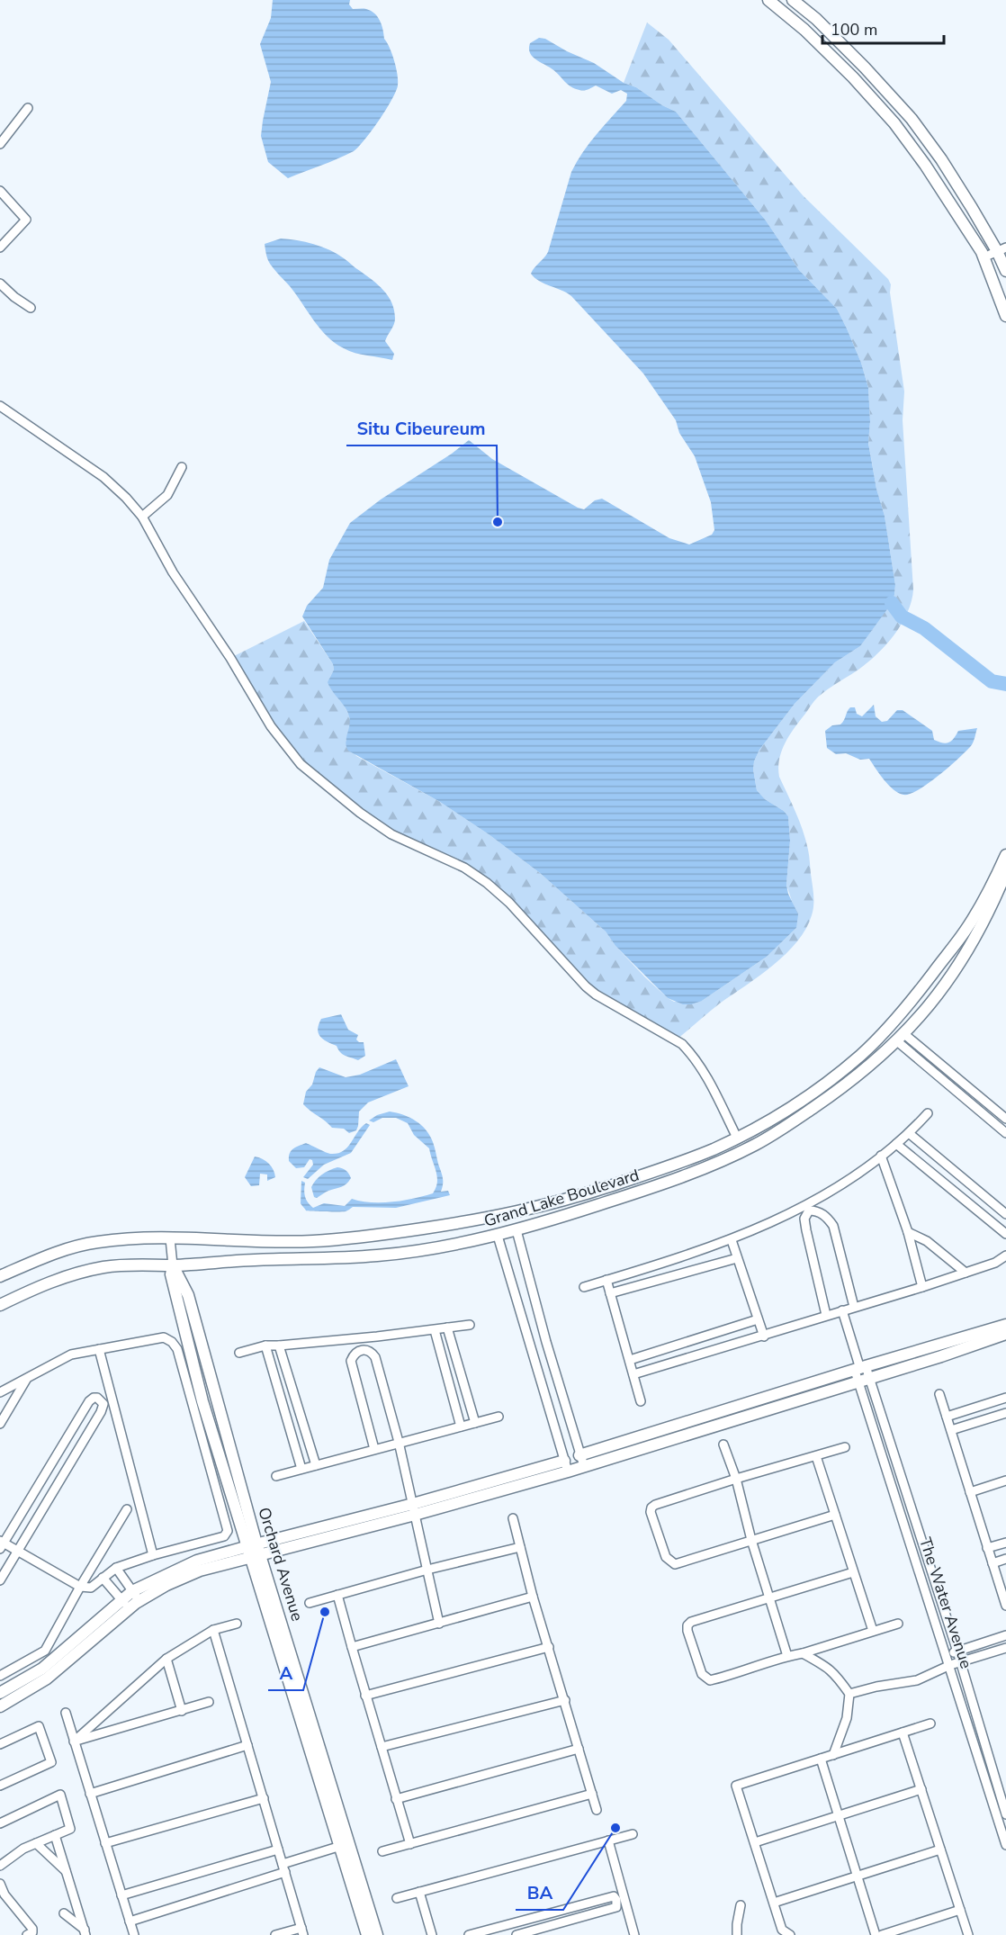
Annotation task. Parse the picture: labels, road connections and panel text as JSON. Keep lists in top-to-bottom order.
{
  "streets": {
    "street": ["Grand Lake Boulevard", "Orchard Avenue", "The Water Avenue"]
  },
  "crossings": [
    ["Grand Lake Boulevard", "Orchard Avenue"]
  ],
  "places": ["Situ Cibeureum", "A", "BA"],
  "scale_bar": "100 m"
}
